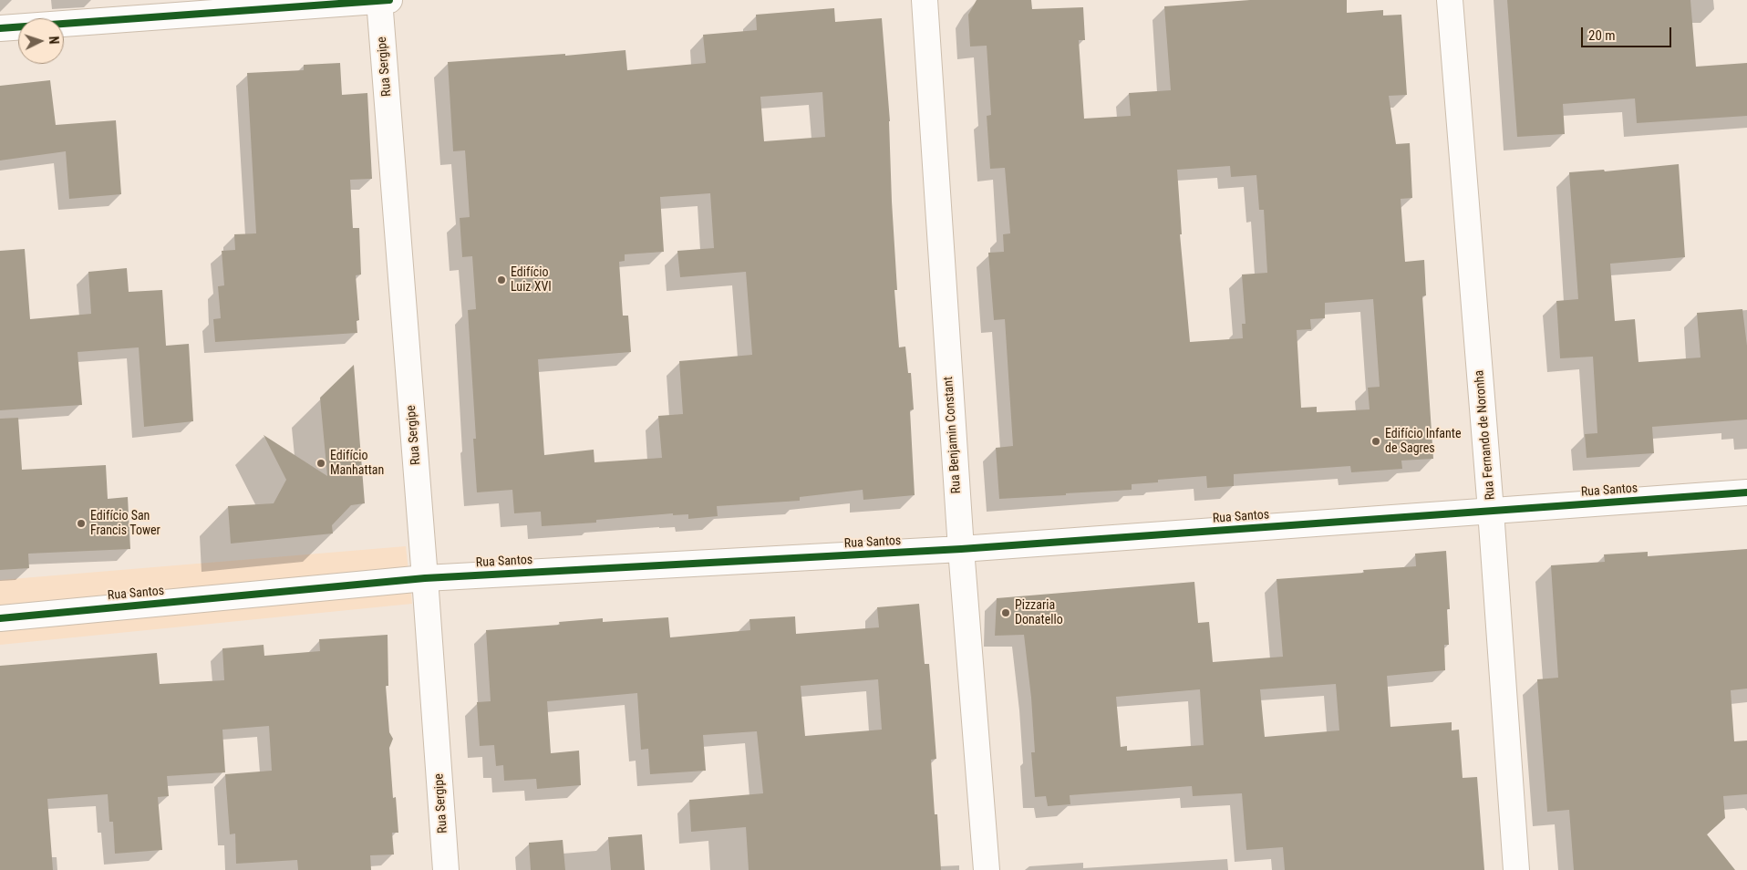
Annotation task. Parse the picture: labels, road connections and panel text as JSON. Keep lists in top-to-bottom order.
{
  "streets": {
    "street": [
      "Rua Sergipe",
      "Rua Benjamin Constant",
      "Rua Fernando de Noronha",
      "Rua Santos"
    ]
  },
  "crossings": [
    ["Rua Sergipe", "Rua Santos"],
    ["Rua Benjamin Constant", "Rua Santos"],
    ["Rua Fernando de Noronha", "Rua Santos"]
  ],
  "places": [
    "Edifício Luiz XVI",
    "Edifício Infante de Sagres",
    "Edifício Manhattan",
    "Edifício San Francis Tower",
    "Pizzaria Donatello"
  ],
  "scale_bar": "20 m",
  "north": "right"
}
